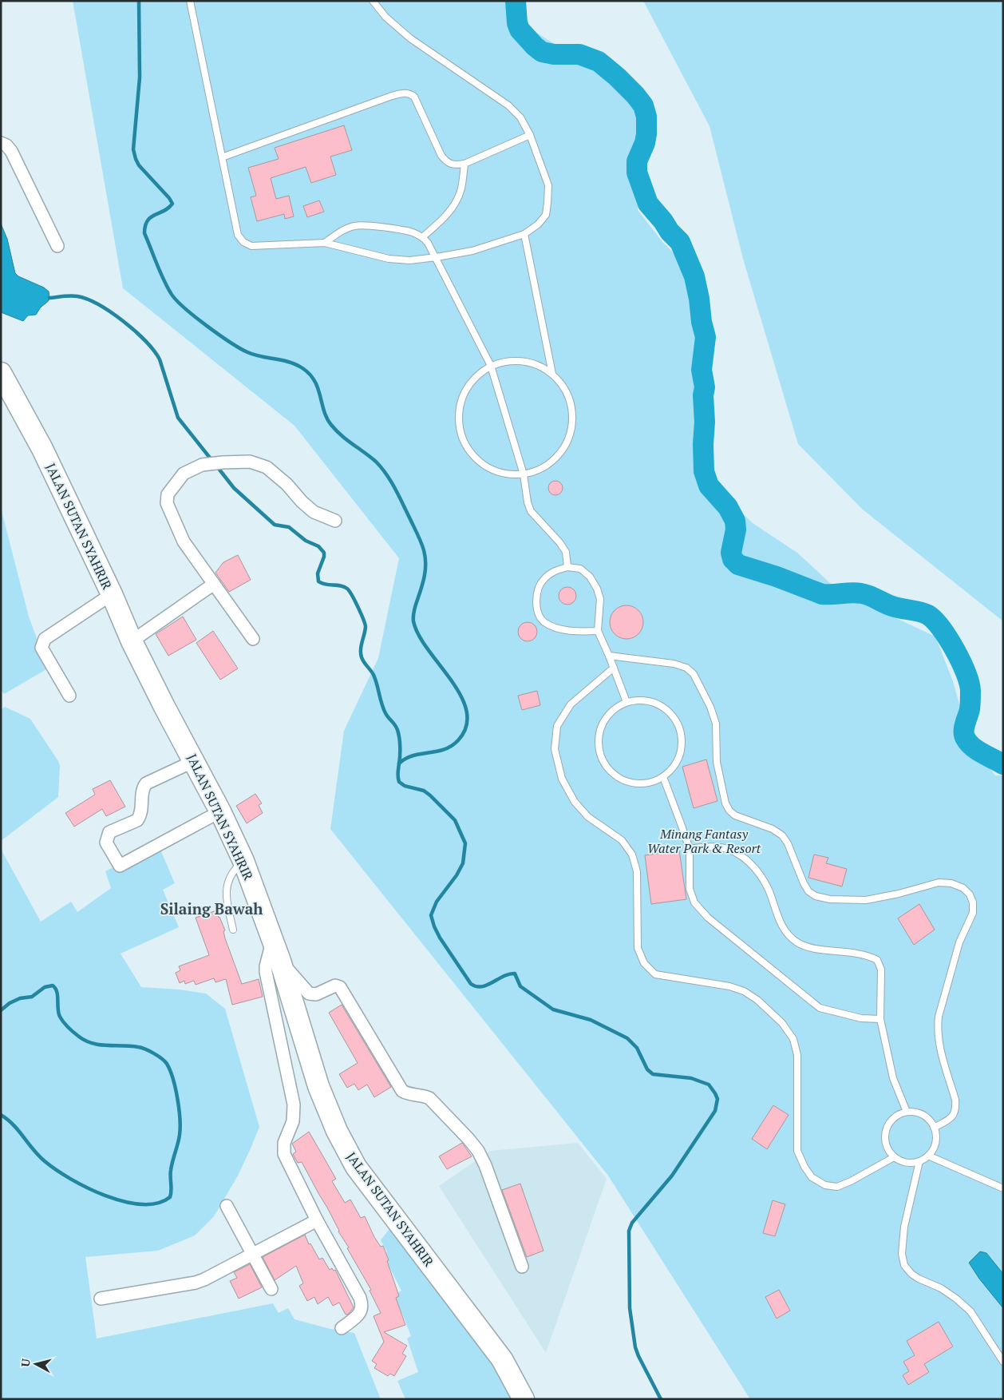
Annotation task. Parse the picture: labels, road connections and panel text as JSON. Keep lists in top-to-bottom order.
{
  "streets": {
    "highway": ["JALAN SUTAN SYAHRIR"]
  },
  "districts": ["Silaing Bawah"],
  "parks": ["Minang Fantasy Water Park & Resort"],
  "north": "left"
}
